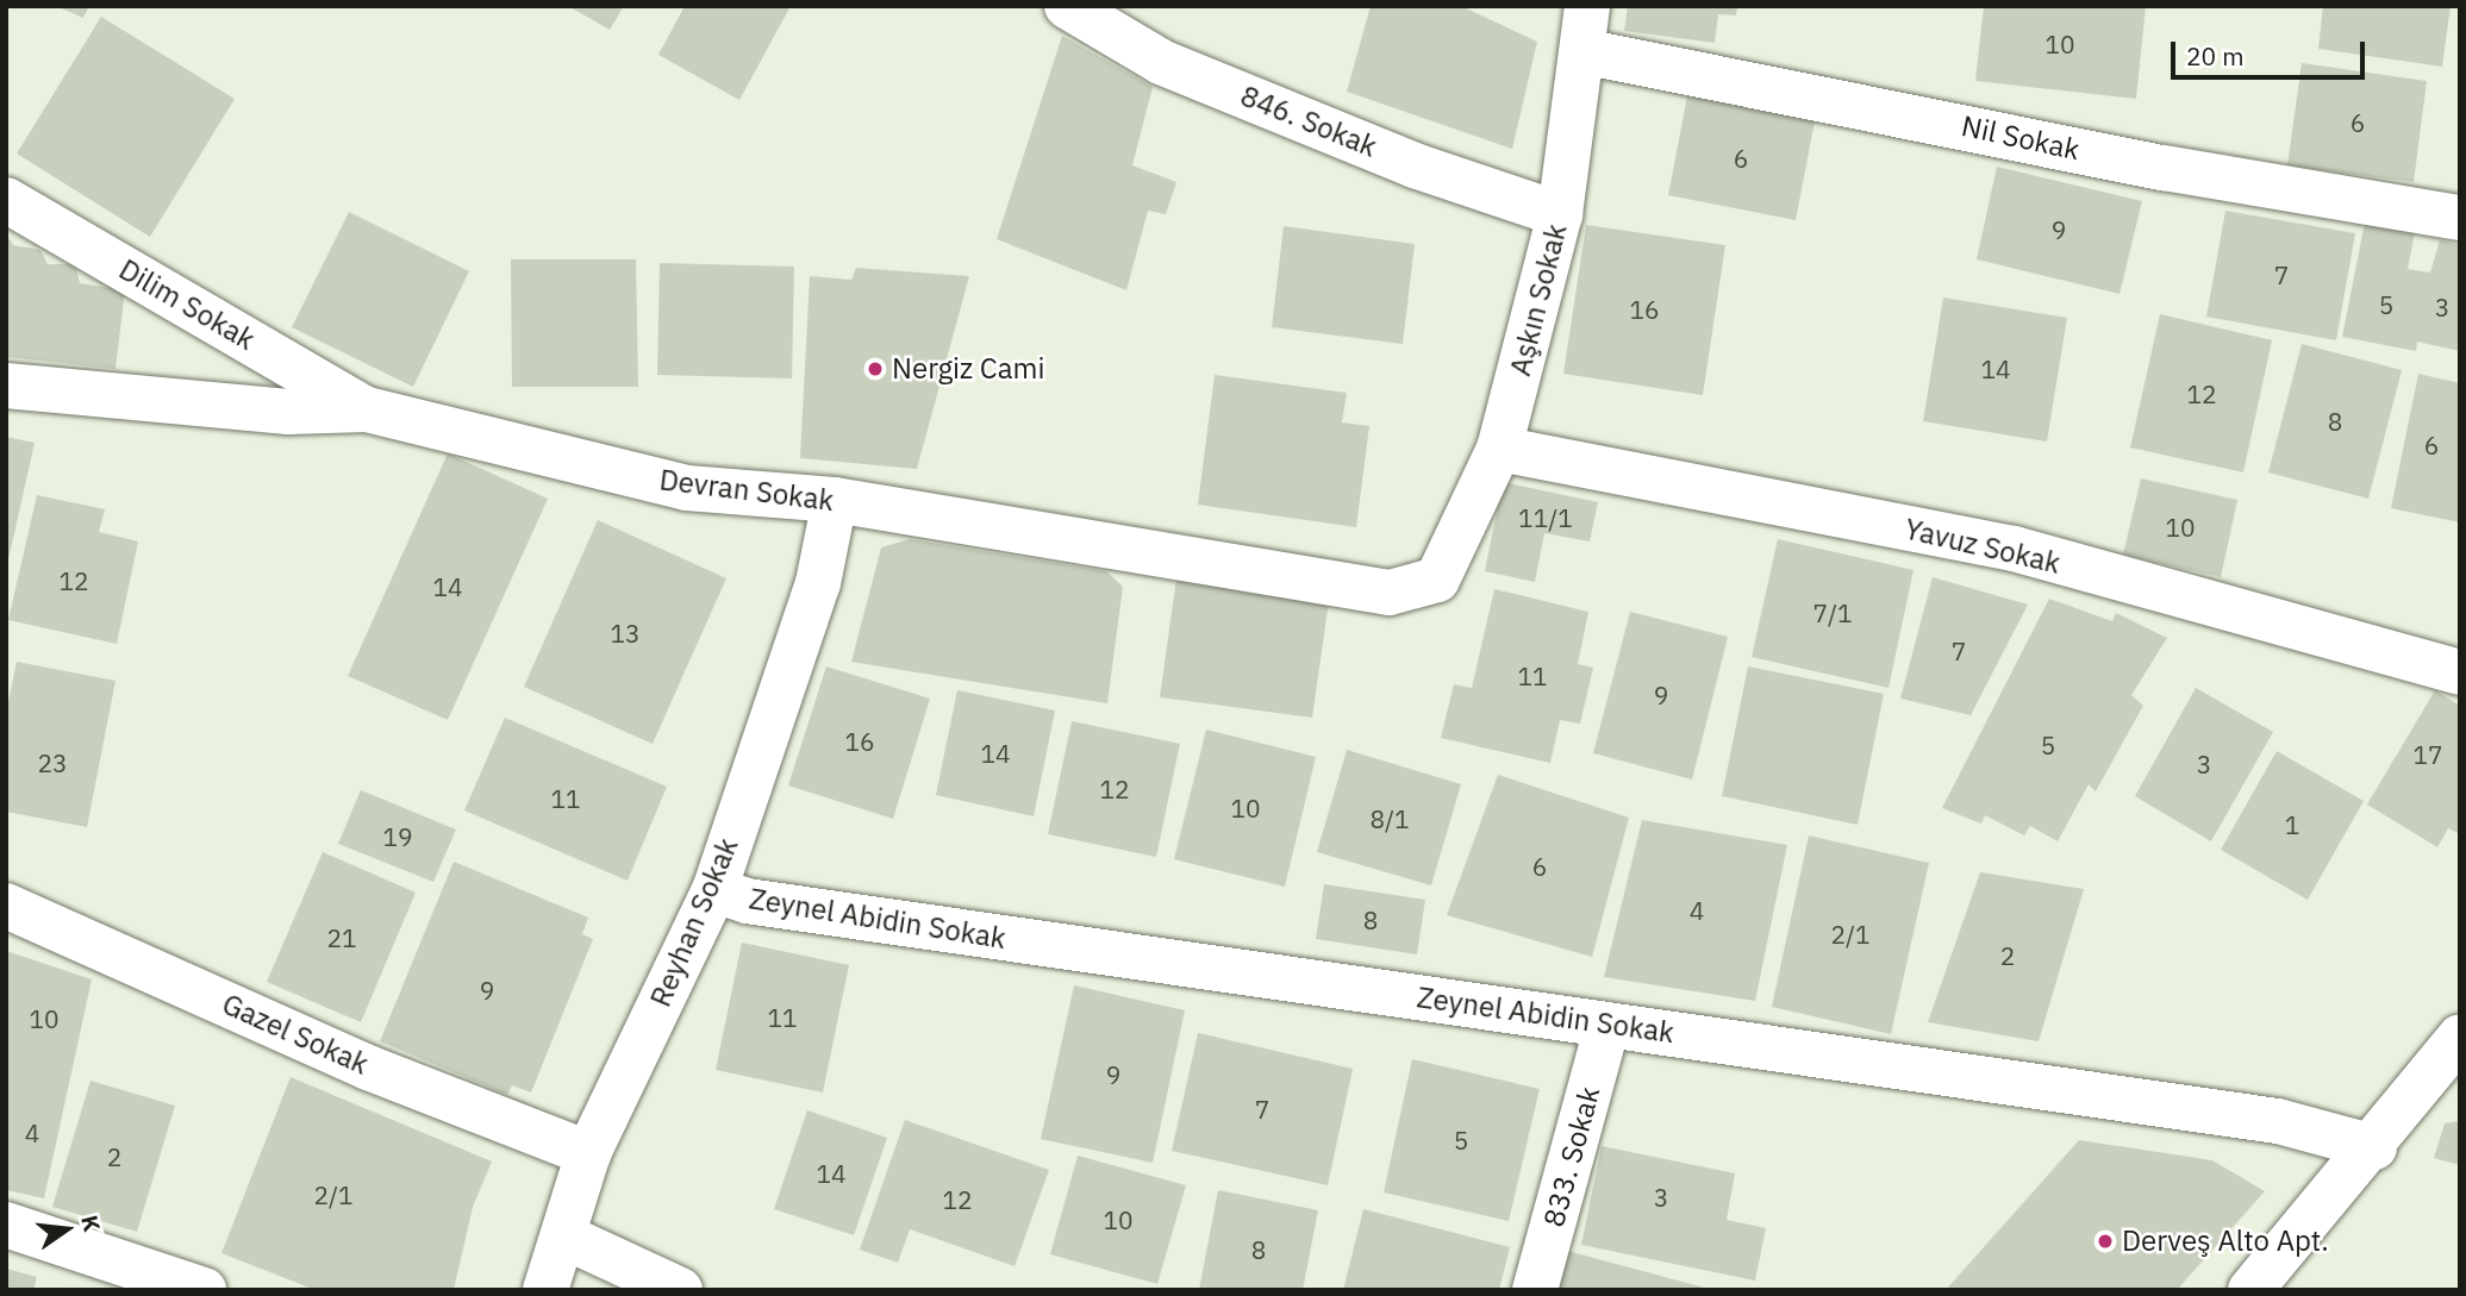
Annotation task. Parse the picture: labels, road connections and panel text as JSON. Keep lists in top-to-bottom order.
{
  "streets": {
    "street": [
      "846. Sokak",
      "Nil Sokak",
      "Aşkın Sokak",
      "Dilim Sokak",
      "Devran Sokak",
      "Yavuz Sokak",
      "Zeynel Abidin Sokak",
      "Reyhan Sokak",
      "Gazel Sokak",
      "833. Sokak"
    ]
  },
  "crossings": [
    ["846. Sokak", "Aşkın Sokak"],
    ["Nil Sokak", "Aşkın Sokak"],
    ["Aşkın Sokak", "Devran Sokak"],
    ["Aşkın Sokak", "Yavuz Sokak"],
    ["Dilim Sokak", "Devran Sokak"],
    ["Devran Sokak", "Reyhan Sokak"],
    ["Zeynel Abidin Sokak", "Reyhan Sokak"],
    ["Zeynel Abidin Sokak", "833. Sokak"],
    ["Reyhan Sokak", "Gazel Sokak"]
  ],
  "places": ["Nergiz Cami", "Derveş Alto Apt."],
  "house_numbers": [
    "10",
    "6",
    "6",
    "9",
    "7",
    "5",
    "3",
    "16",
    "14",
    "12",
    "8",
    "6",
    "11/1",
    "10",
    "12",
    "14",
    "7/1",
    "13",
    "7",
    "11",
    "9",
    "16",
    "5",
    "14",
    "17",
    "23",
    "3",
    "12",
    "11",
    "10",
    "8/1",
    "1",
    "19",
    "6",
    "4",
    "8",
    "2/1",
    "21",
    "2",
    "9",
    "11",
    "10",
    "9",
    "7",
    "4",
    "5",
    "2",
    "14",
    "2/1",
    "3",
    "12",
    "10",
    "8"
  ],
  "scale_bar": "20 m",
  "north": "right"
}
